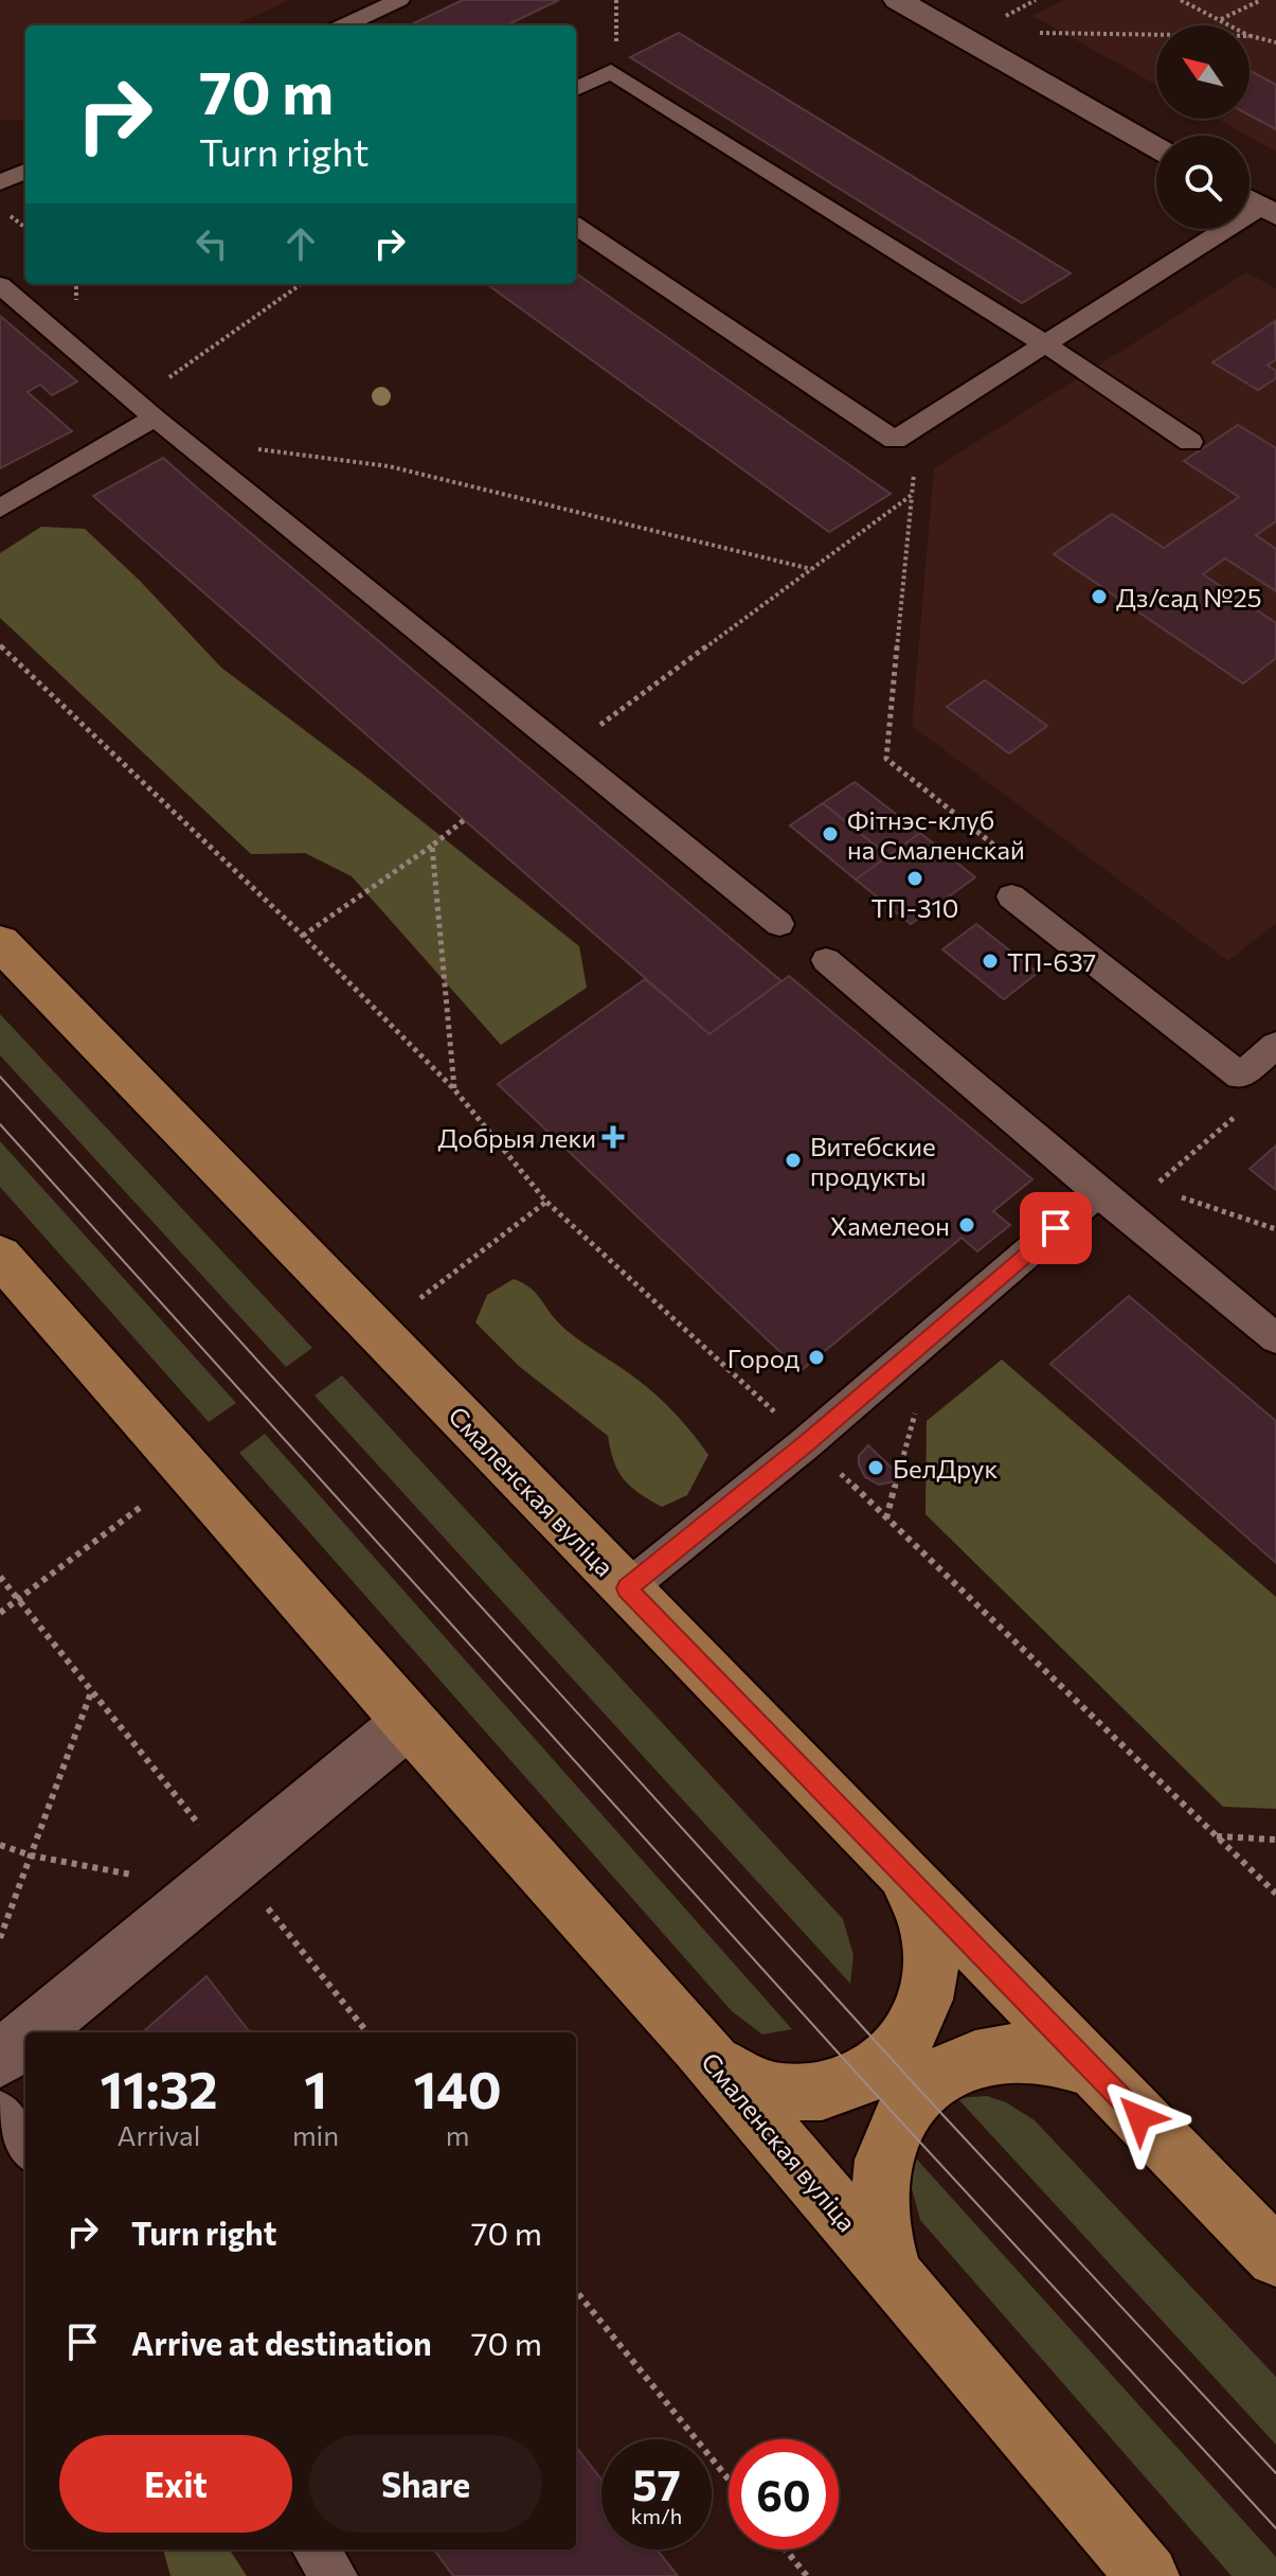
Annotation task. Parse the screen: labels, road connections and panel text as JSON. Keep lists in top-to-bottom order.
{
  "streets": {
    "main road": ["Смаленская вуліца"]
  },
  "places": {
    "other": [
      "Дз/сад №25",
      "Фітнэс-клуб на Смаленскай",
      "ТП-310",
      "ТП-637",
      "Витебские продукты",
      "Хамелеон",
      "Город",
      "БелДрук"
    ],
    "health": ["Добрыя леки"]
  },
  "north": "top left",
  "page": {
    "turn": ["70 m", "Turn right"],
    "eta": [
      "11:32",
      "Arrival",
      "1",
      "min",
      "140",
      "m"
    ],
    "list": [
      {
        "name": "Turn right",
        "value": "70 m"
      },
      {
        "name": "Arrive at destination",
        "value": "70 m"
      }
    ],
    "buttons": ["Exit", "Share"],
    "speed": "57 km/h",
    "limit": "60"
  }
}
